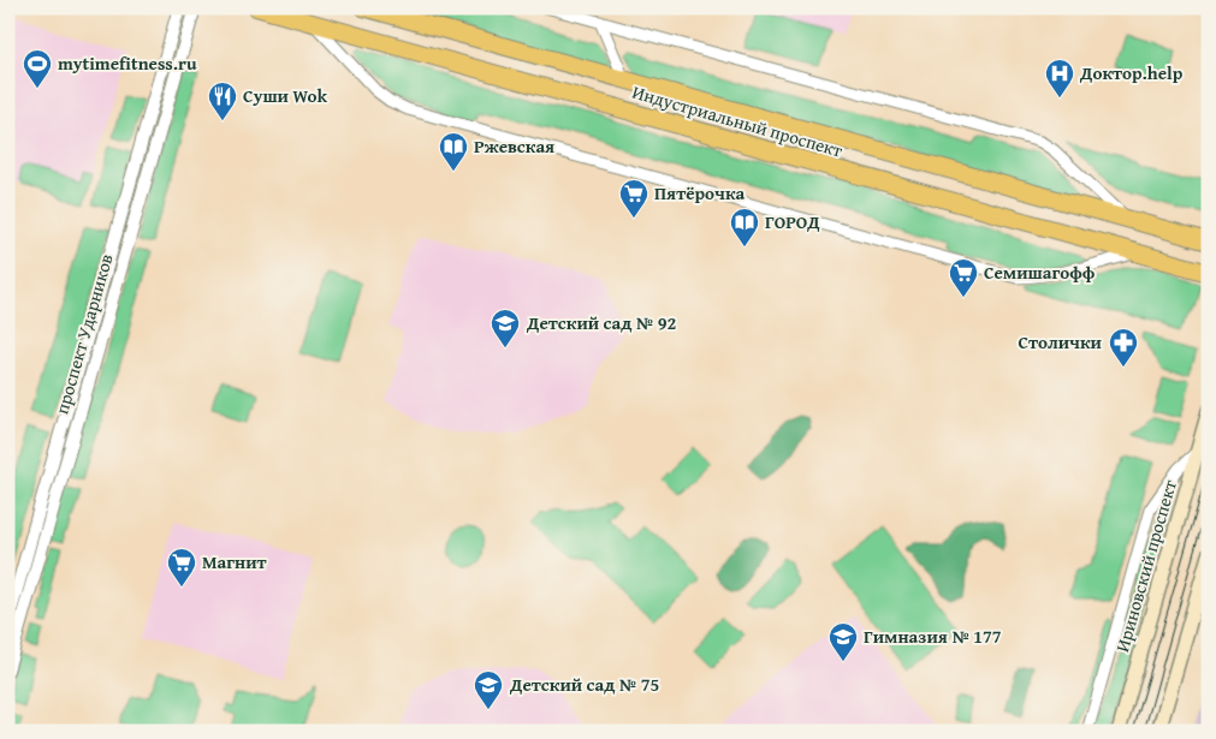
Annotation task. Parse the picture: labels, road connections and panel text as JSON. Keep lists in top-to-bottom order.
{
  "streets": {
    "main road": ["Индустриальный проспект", "Ириновский проспект"],
    "street": ["проспект Ударников"]
  },
  "places": {
    "sports": ["mytimefitness.ru"],
    "hospital": ["Доктор.help"],
    "restaurant": ["Суши Wok"],
    "library": ["Ржевская", "ГОРОД"],
    "supermarket": ["Пятёрочка", "Семишагофф", "Магнит"],
    "school or university": ["Детский сад № 92", "Гимназия № 177", "Детский сад № 75"],
    "pharmacy": ["Столички"]
  }
}
